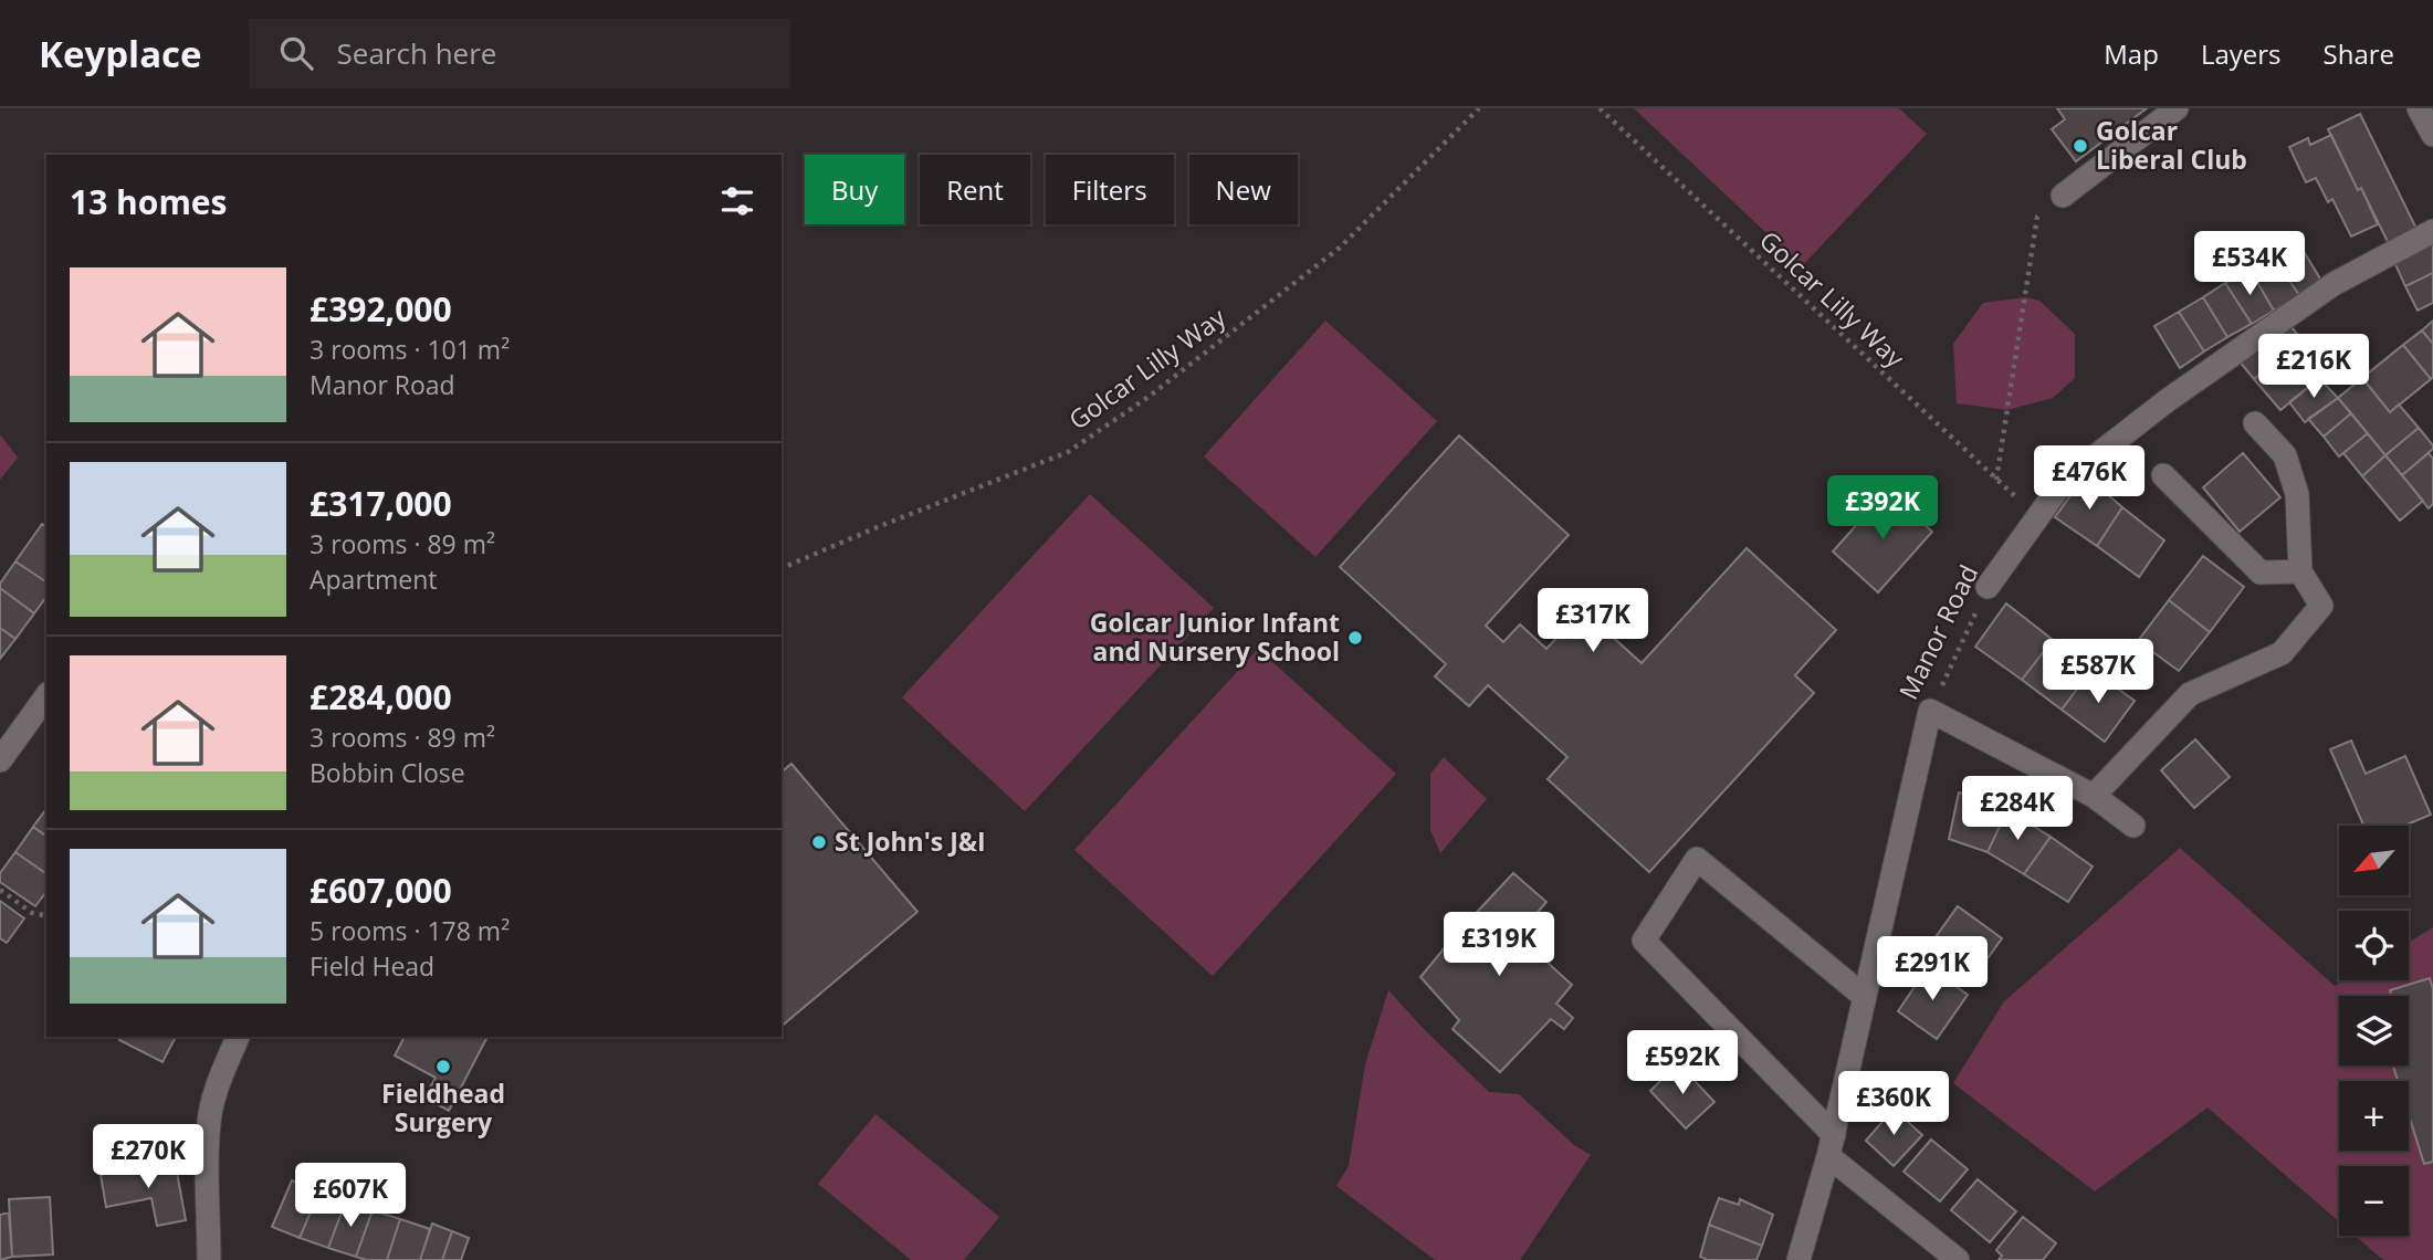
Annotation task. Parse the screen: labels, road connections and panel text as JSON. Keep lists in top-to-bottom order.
{
  "streets": {
    "street": ["Manor Road"],
    "path": ["Golcar Lilly Way"]
  },
  "crossings": [
    ["Golcar Lilly Way", "Manor Road"]
  ],
  "places": [
    "Golcar Liberal Club",
    "Golcar Junior Infant and Nursery School",
    "St John's J&I",
    "Fieldhead Surgery"
  ],
  "north": "bottom left",
  "page": {
    "header": "Keyplace",
    "search": "Search here",
    "nav": ["Map", "Layers", "Share"],
    "chip": [
      "Buy",
      "Rent",
      "Filters",
      "New"
    ],
    "heading": "13 homes",
    "price": [
      "£534K",
      "£216K",
      "£476K",
      "£392K",
      "£317K",
      "£587K",
      "£284K",
      "£319K",
      "£291K",
      "£592K",
      "£360K",
      "£270K",
      "£607K"
    ],
    "list": [
      {
        "name": "£392,000",
        "note": "3 rooms · 101 m² · Manor Road"
      },
      {
        "name": "£317,000",
        "note": "3 rooms · 89 m² · Apartment"
      },
      {
        "name": "£284,000",
        "note": "3 rooms · 89 m² · Bobbin Close"
      },
      {
        "name": "£607,000",
        "note": "5 rooms · 178 m² · Field Head"
      }
    ],
    "map_buttons": ["+", "−"]
  }
}
